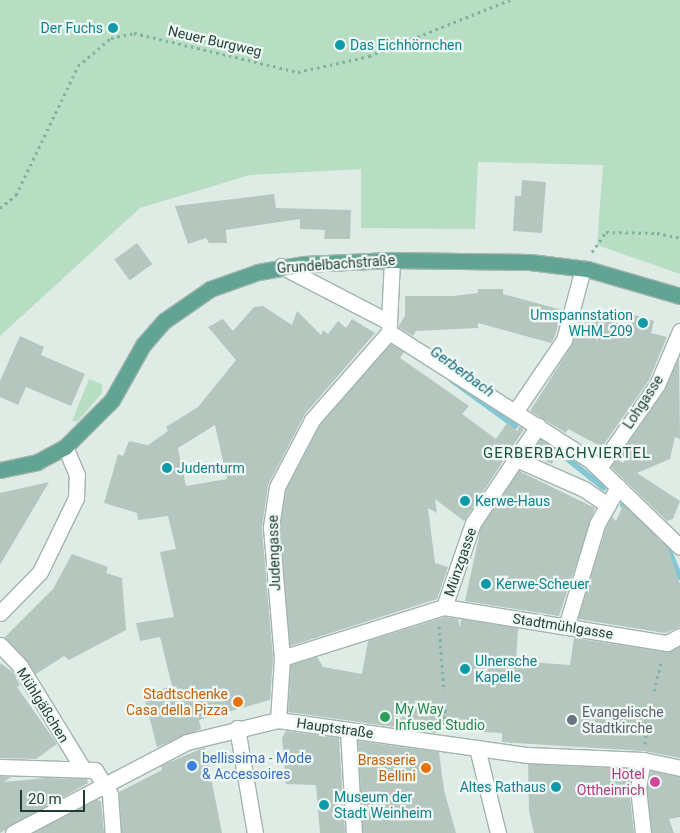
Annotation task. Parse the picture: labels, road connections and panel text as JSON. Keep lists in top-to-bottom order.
{
  "streets": {
    "main road": ["Grundelbachstraße"],
    "street": [
      "Lohgasse",
      "Judengasse",
      "Münzgasse",
      "Stadtmühlgasse",
      "Mühlgäßchen",
      "Hauptstraße"
    ],
    "path": ["Neuer Burgweg"]
  },
  "crossings": [
    ["Judengasse", "Münzgasse"],
    ["Judengasse", "Hauptstraße"],
    ["Münzgasse", "Stadtmühlgasse"]
  ],
  "districts": ["GERBERBACHVIERTEL"],
  "water": ["Gerberbach"],
  "places": [
    "Der Fuchs",
    "Das Eichhörnchen",
    "Umspannstation WHM_209",
    "Judenturm",
    "Kerwe-Haus",
    "Kerwe-Scheuer",
    "Ulnersche Kapelle",
    "Stadtschenke Casa della Pizza",
    "My Way Infused Studio",
    "Evangelische Stadtkirche",
    "bellissima - Mode & Accessoires",
    "Brasserie Bellini",
    "Hotel Ottheinrich",
    "Altes Rathaus",
    "Museum der Stadt Weinheim"
  ],
  "scale_bar": "20 m"
}
